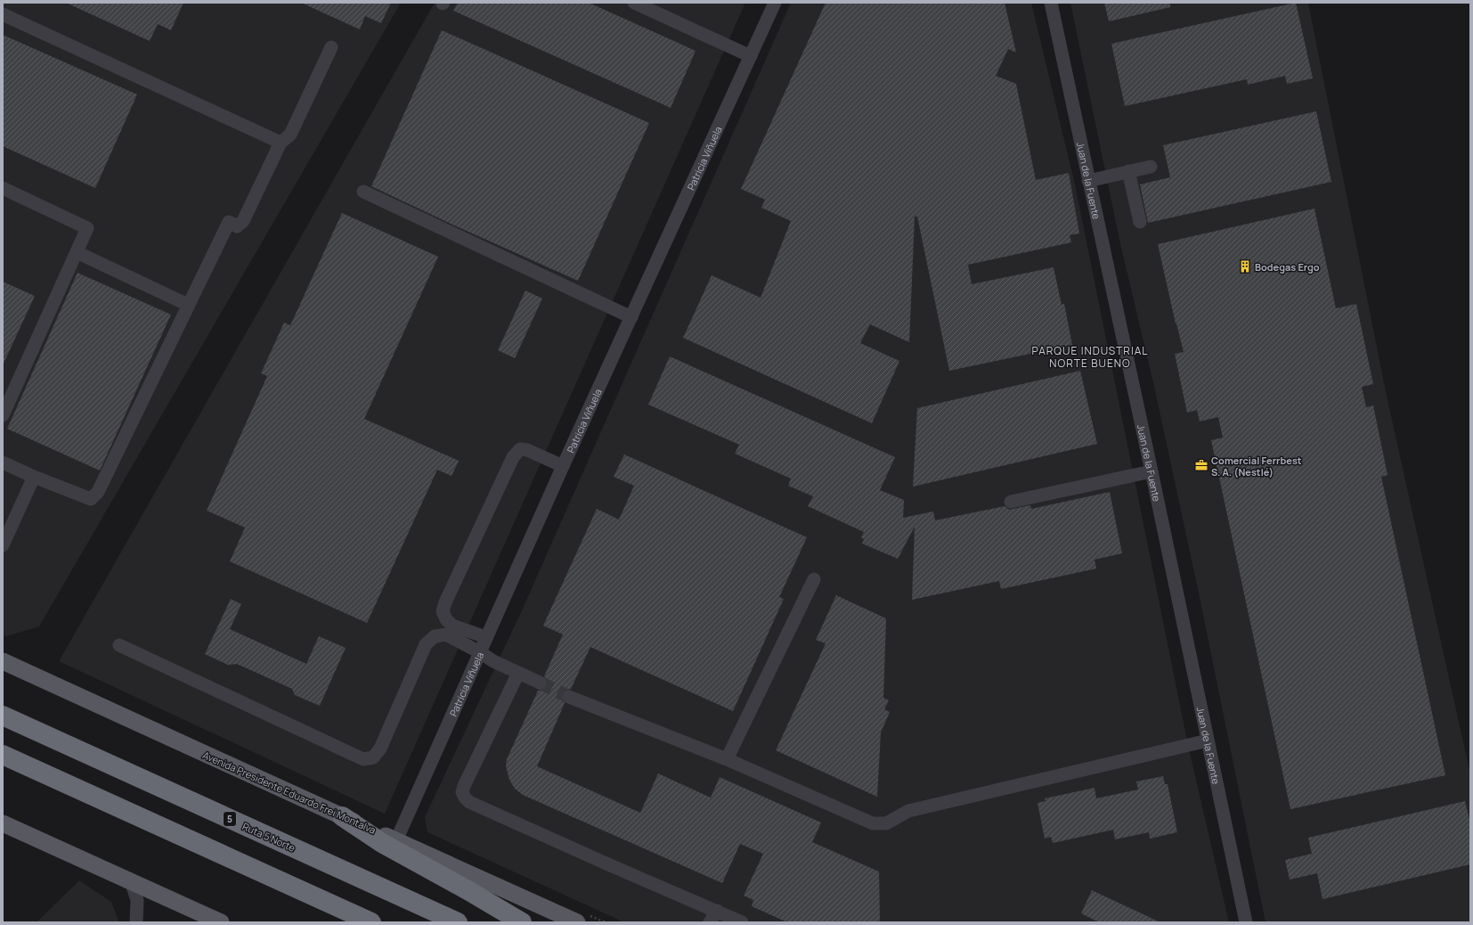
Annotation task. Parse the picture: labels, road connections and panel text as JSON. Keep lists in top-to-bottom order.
{
  "streets": {
    "highway": ["5", "Ruta 5 Norte"],
    "main road": ["Avenida Presidente Eduardo Frei Montalva"],
    "street": ["Patricia Viñuela", "Juan de la Fuente"]
  },
  "crossings": [
    ["Patricia Viñuela", "Avenida Presidente Eduardo Frei Montalva"]
  ],
  "districts": ["PARQUE INDUSTRIAL NORTE BUENO"],
  "places": {
    "building": ["Bodegas Ergo"],
    "office": ["Comercial Ferrbest S. A. (Nestlé)"]
  }
}
